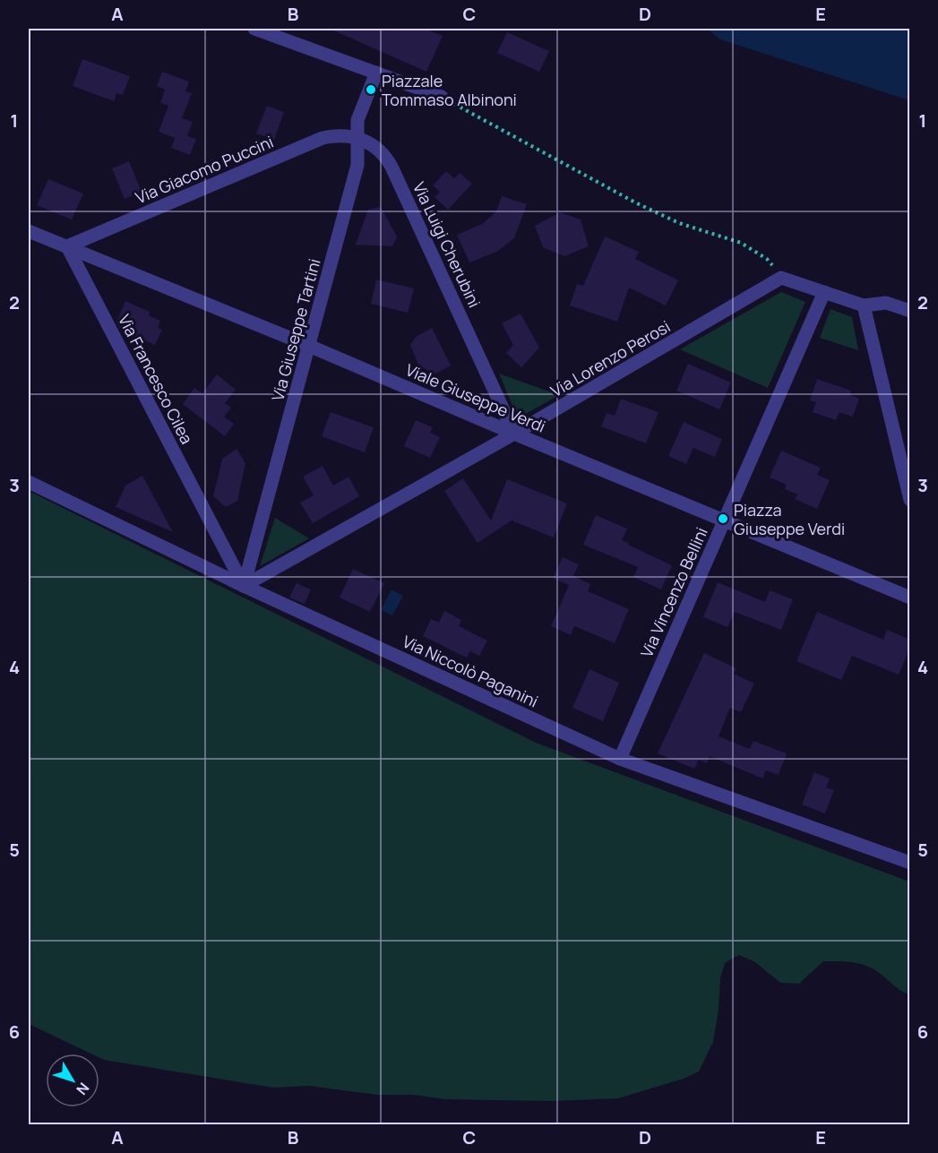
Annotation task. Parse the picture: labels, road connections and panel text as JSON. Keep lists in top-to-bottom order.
{
  "streets": {
    "street": [
      "Via Giacomo Puccini",
      "Via Luigi Cherubini",
      "Via Giuseppe Tartini",
      "Via Lorenzo Perosi",
      "Via Francesco Cilea",
      "Viale Giuseppe Verdi",
      "Via Vincenzo Bellini",
      "Via Niccolò Paganini"
    ]
  },
  "crossings": [
    ["Via Giacomo Puccini", "Via Luigi Cherubini"],
    ["Via Giacomo Puccini", "Via Giuseppe Tartini"],
    ["Via Giacomo Puccini", "Via Francesco Cilea"],
    ["Via Giacomo Puccini", "Viale Giuseppe Verdi"],
    ["Via Luigi Cherubini", "Via Giuseppe Tartini"],
    ["Via Luigi Cherubini", "Via Lorenzo Perosi"],
    ["Via Luigi Cherubini", "Viale Giuseppe Verdi"],
    ["Via Giuseppe Tartini", "Via Lorenzo Perosi"],
    ["Via Giuseppe Tartini", "Via Francesco Cilea"],
    ["Via Giuseppe Tartini", "Viale Giuseppe Verdi"],
    ["Via Giuseppe Tartini", "Via Niccolò Paganini"],
    ["Via Lorenzo Perosi", "Via Francesco Cilea"],
    ["Via Lorenzo Perosi", "Viale Giuseppe Verdi"],
    ["Via Lorenzo Perosi", "Via Niccolò Paganini"],
    ["Via Francesco Cilea", "Viale Giuseppe Verdi"],
    ["Via Francesco Cilea", "Via Niccolò Paganini"],
    ["Viale Giuseppe Verdi", "Via Vincenzo Bellini"],
    ["Via Vincenzo Bellini", "Via Niccolò Paganini"]
  ],
  "places": ["Piazzale Tommaso Albinoni", "Piazza Giuseppe Verdi"],
  "north": "bottom right",
  "grid": {
    "columns": [
      "A",
      "B",
      "C",
      "D",
      "E"
    ],
    "rows": [
      "1",
      "2",
      "3",
      "4",
      "5",
      "6"
    ]
  }
}
